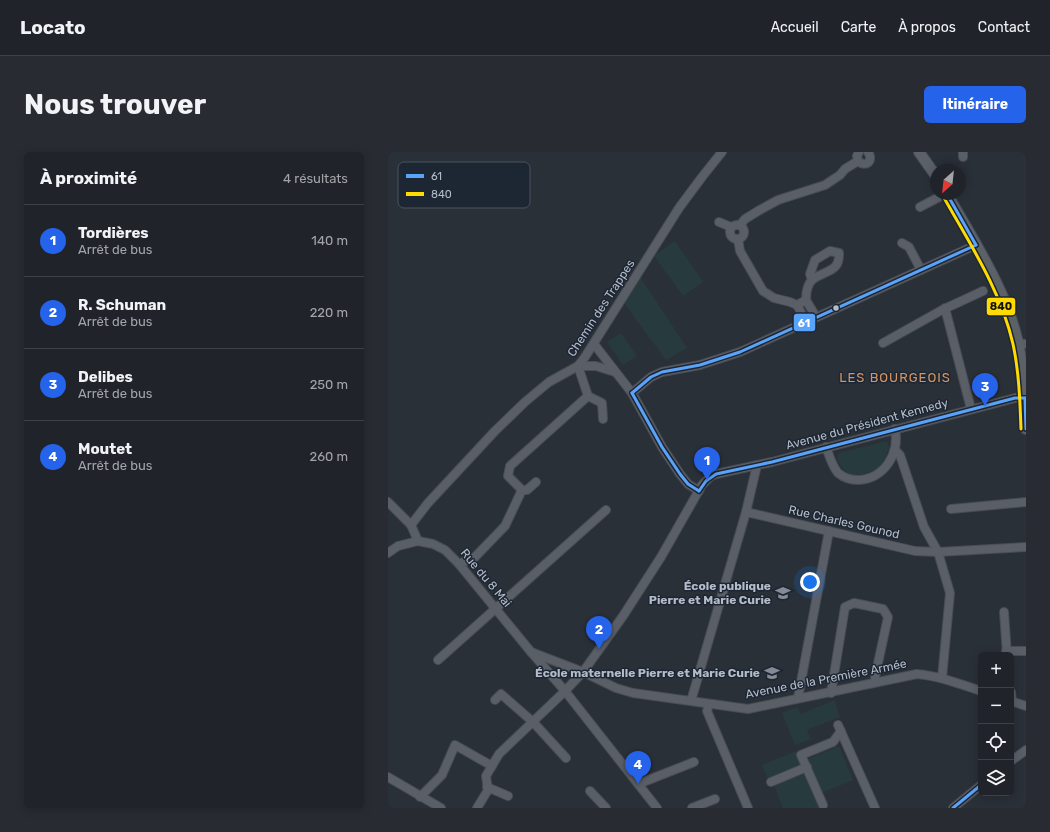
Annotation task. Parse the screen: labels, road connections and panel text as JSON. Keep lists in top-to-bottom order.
{
  "streets": {
    "street": [
      "Chemin des Trappes",
      "Avenue du Président Kennedy",
      "Rue Charles Gounod",
      "Rue du 8 Mai",
      "Avenue de la Première Armée"
    ]
  },
  "crossings": [
    ["Rue du 8 Mai", "Avenue de la Première Armée"]
  ],
  "districts": ["LES BOURGEOIS"],
  "places": {
    "school or university": ["École publique Pierre et Marie Curie", "École maternelle Pierre et Marie Curie"]
  },
  "lines": ["transit line 61", "transit line 840"],
  "legend": ["61", "840"],
  "north": "bottom left",
  "page": {
    "header": "Locato",
    "nav": [
      "Accueil",
      "Carte",
      "À propos",
      "Contact"
    ],
    "buttons": "Itinéraire",
    "title": "Nous trouver",
    "heading": ["À proximité", "4 résultats"],
    "list": [
      {
        "mark": "1",
        "name": "Tordières",
        "note": "Arrêt de bus",
        "value": "140 m"
      },
      {
        "mark": "2",
        "name": "R. Schuman",
        "note": "Arrêt de bus",
        "value": "220 m"
      },
      {
        "mark": "3",
        "name": "Delibes",
        "note": "Arrêt de bus",
        "value": "250 m"
      },
      {
        "mark": "4",
        "name": "Moutet",
        "note": "Arrêt de bus",
        "value": "260 m"
      }
    ],
    "pins": [
      "3",
      "1",
      "2",
      "4"
    ],
    "map_buttons": ["+", "−"]
  }
}
